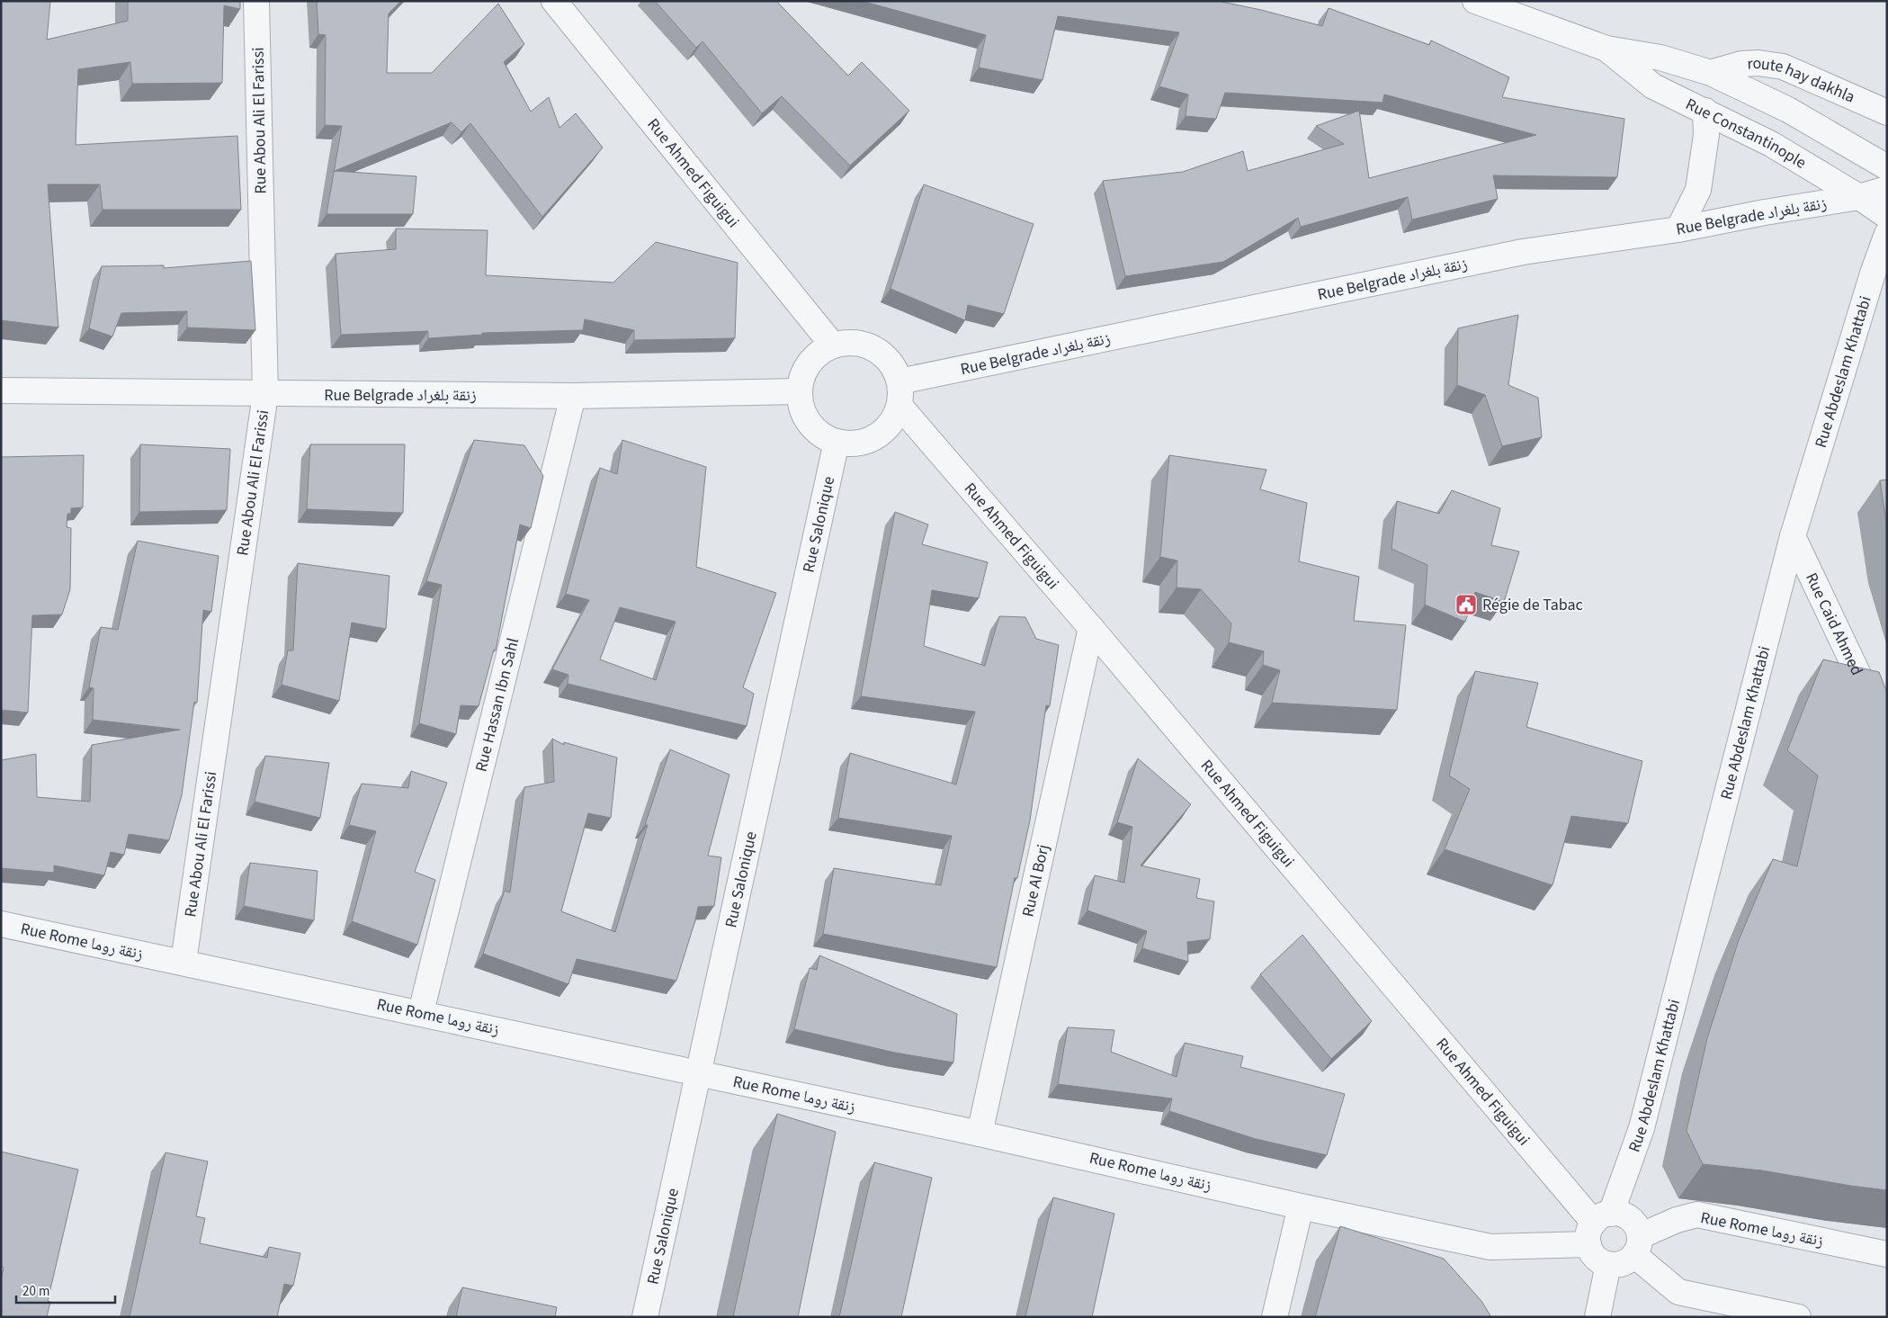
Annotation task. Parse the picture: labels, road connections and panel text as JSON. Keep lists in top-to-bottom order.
{
  "streets": {
    "street": [
      "route hay dakhla",
      "Rue Abou Ali El Farissi",
      "Rue Constantinople",
      "Rue Ahmed Figuigui",
      "Rue Belgrade زنقة بلغراد",
      "Rue Abdeslam Khattabi",
      "Rue Salonique",
      "Rue Caid Ahmed",
      "Rue Hassan Ibn Sahl",
      "Rue Al Borj",
      "Rue Rome زنقة روما"
    ]
  },
  "crossings": [
    ["route hay dakhla", "Rue Constantinople"],
    ["Rue Abou Ali El Farissi", "Rue Belgrade زنقة بلغراد"],
    ["Rue Abou Ali El Farissi", "Rue Rome زنقة روما"],
    ["Rue Constantinople", "Rue Belgrade زنقة بلغراد"],
    ["Rue Ahmed Figuigui", "Rue Belgrade زنقة بلغراد"],
    ["Rue Ahmed Figuigui", "Rue Abdeslam Khattabi"],
    ["Rue Ahmed Figuigui", "Rue Salonique"],
    ["Rue Ahmed Figuigui", "Rue Al Borj"],
    ["Rue Ahmed Figuigui", "Rue Rome زنقة روما"],
    ["Rue Belgrade زنقة بلغراد", "Rue Salonique"],
    ["Rue Belgrade زنقة بلغراد", "Rue Hassan Ibn Sahl"],
    ["Rue Abdeslam Khattabi", "Rue Caid Ahmed"],
    ["Rue Abdeslam Khattabi", "Rue Rome زنقة روما"],
    ["Rue Salonique", "Rue Rome زنقة روما"],
    ["Rue Hassan Ibn Sahl", "Rue Rome زنقة روما"],
    ["Rue Al Borj", "Rue Rome زنقة روما"]
  ],
  "places": {
    "public building": ["Régie de Tabac"]
  },
  "scale_bar": "20 m"
}
